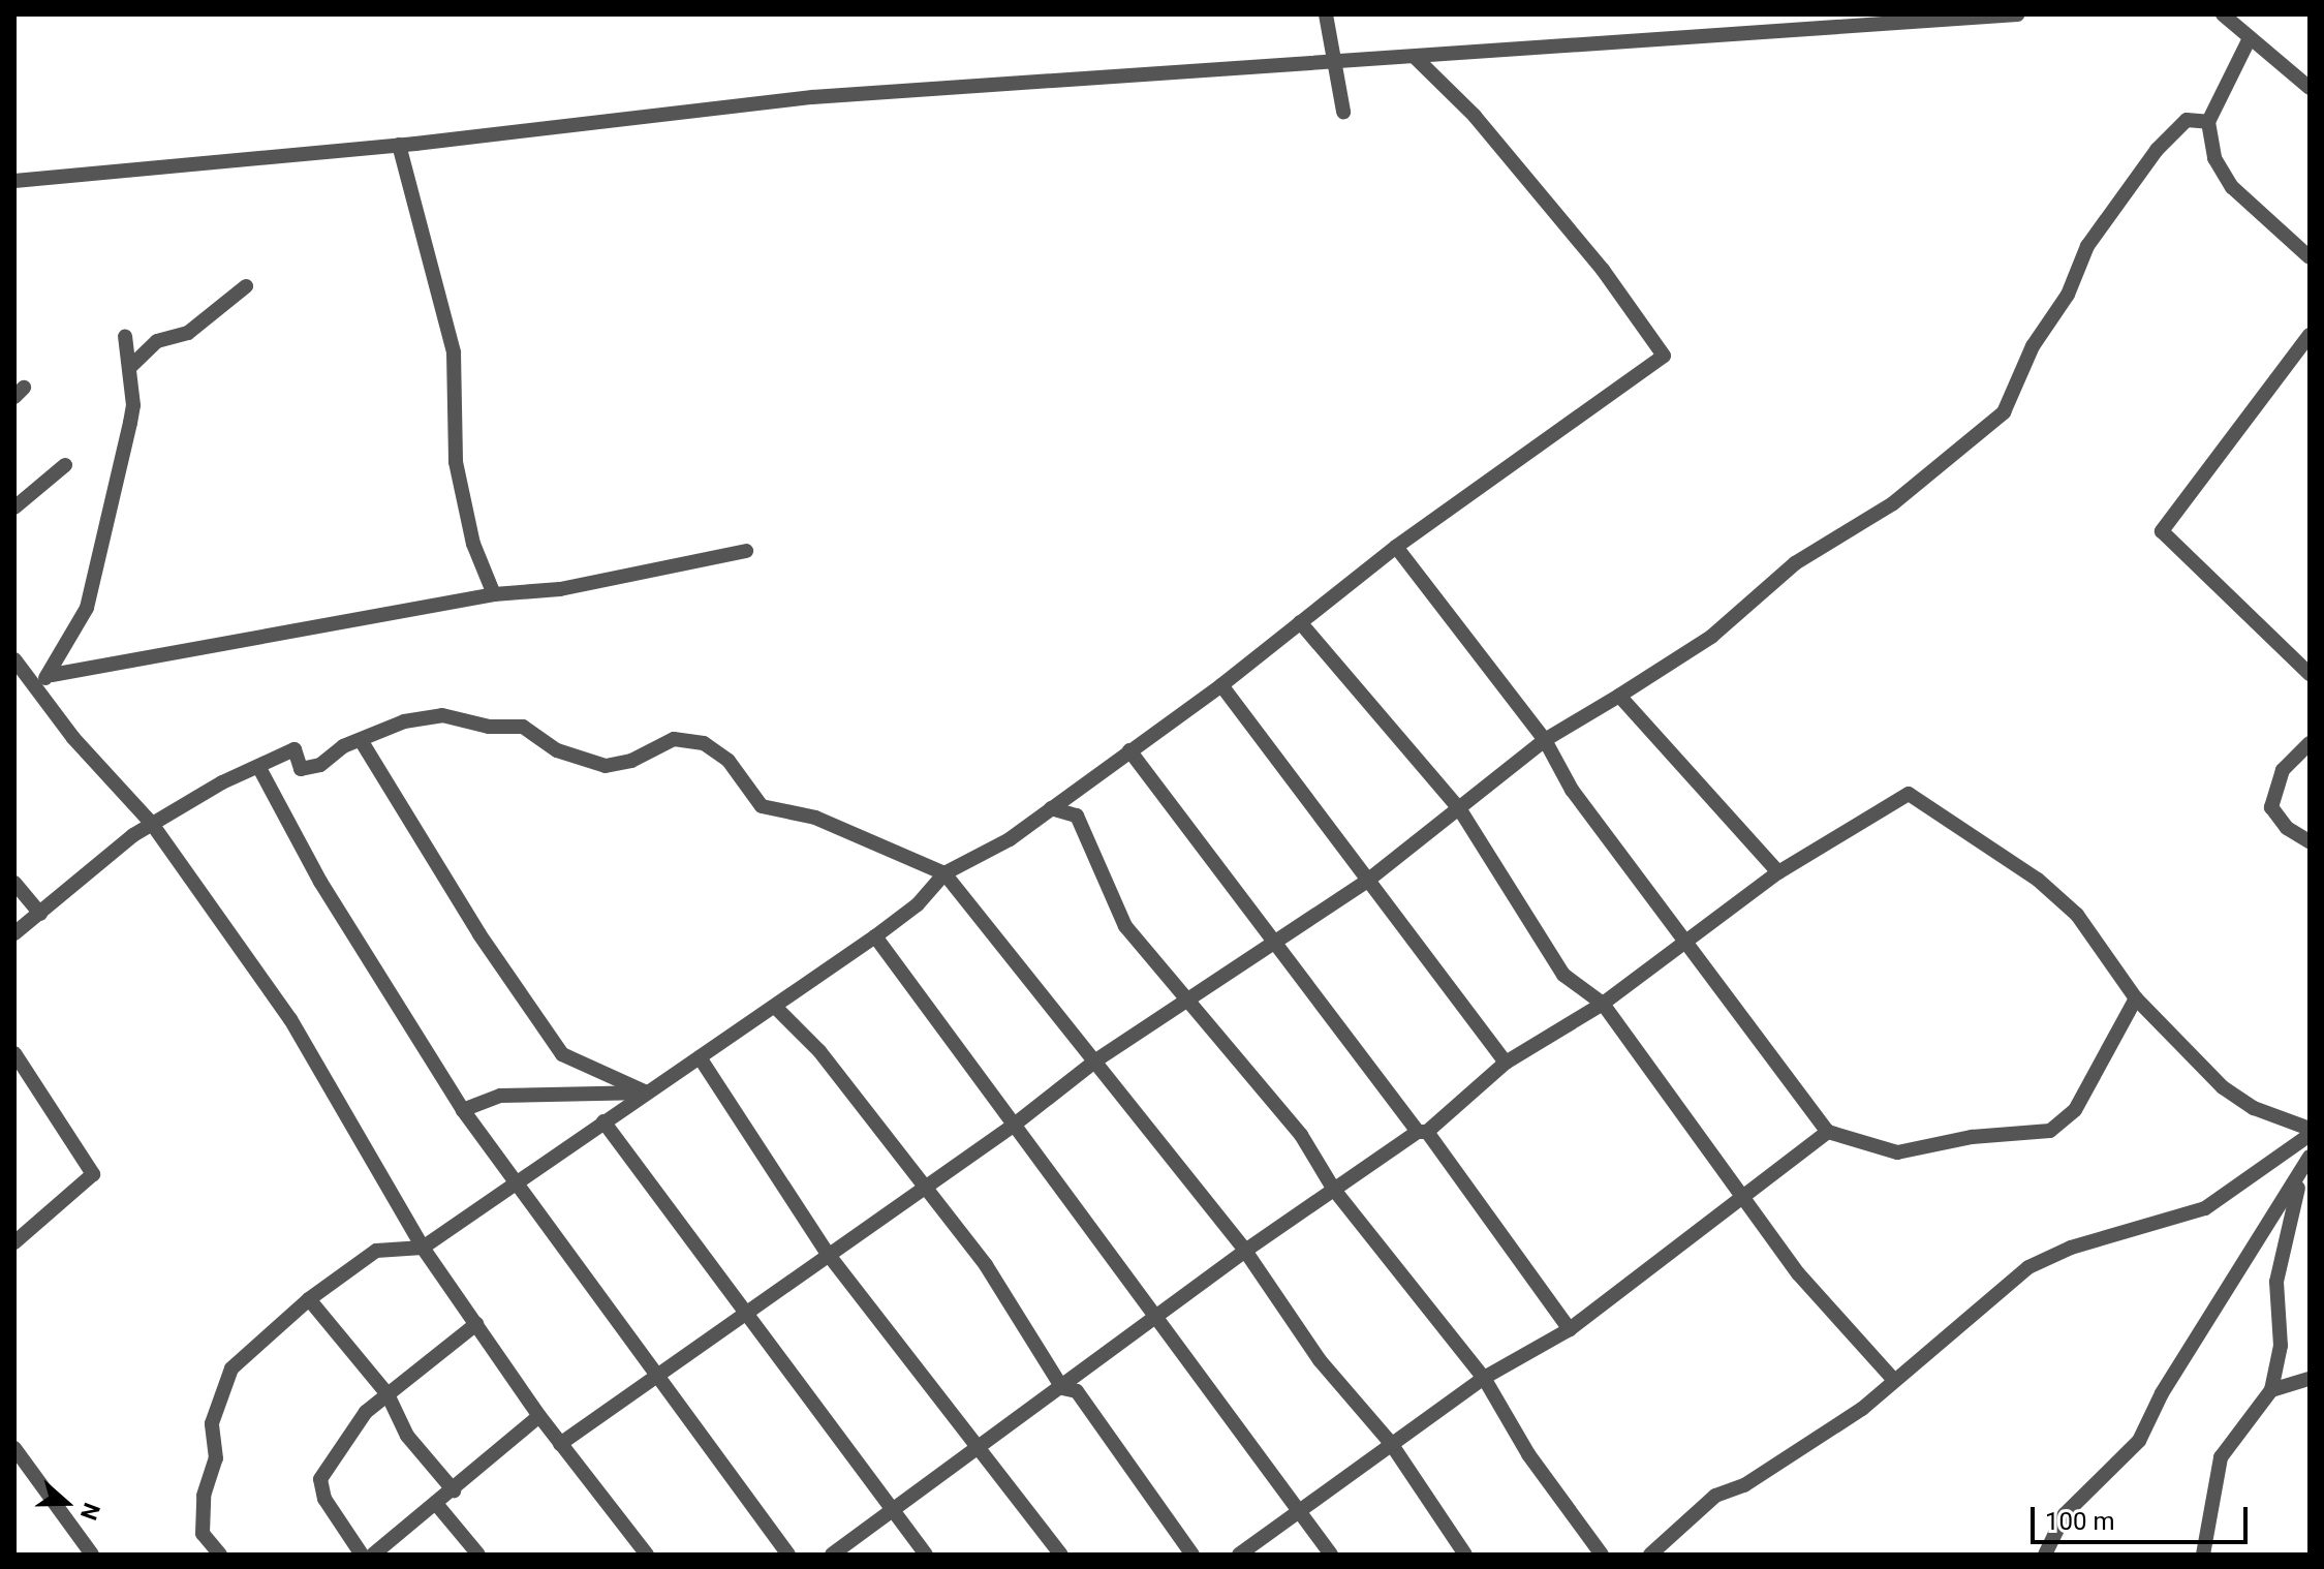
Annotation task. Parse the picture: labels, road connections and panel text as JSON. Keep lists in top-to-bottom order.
{
  "scale_bar": "100 m",
  "north": "right"
}
